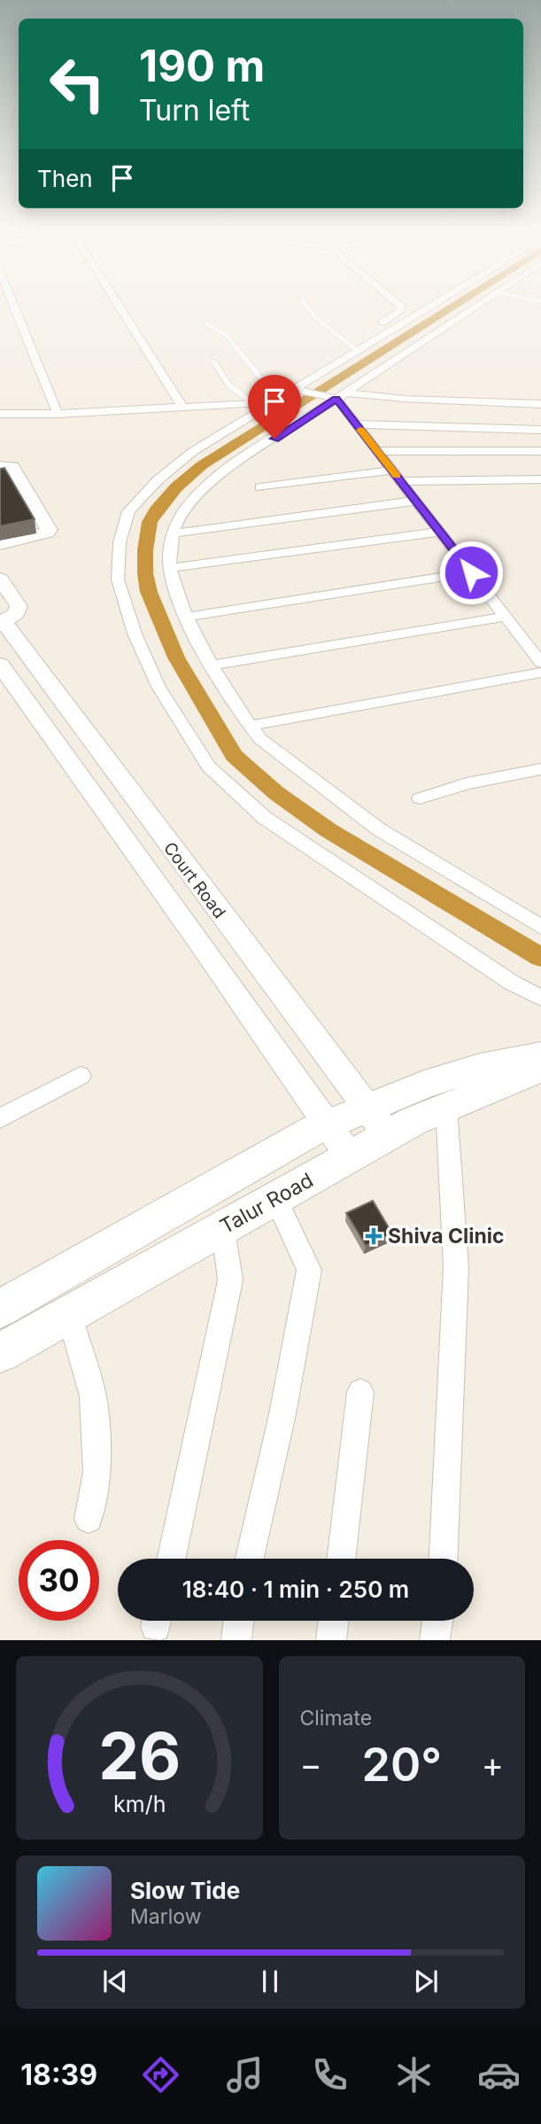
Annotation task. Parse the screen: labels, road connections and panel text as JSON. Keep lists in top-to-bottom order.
{
  "streets": {
    "main road": ["Talur Road"],
    "street": ["Court Road"]
  },
  "crossings": [
    ["Court Road", "Talur Road"]
  ],
  "places": {
    "health": ["Shiva Clinic"]
  },
  "page": {
    "turn": ["190 m", "Turn left"],
    "then": "Then",
    "limit": "30",
    "trip": "18:40 · 1 min · 250 m",
    "tile": "Climate",
    "heat": ["−", "20°", "+"],
    "song": ["Slow Tide", "Marlow"],
    "tabs": "18:39",
    "gauge": ["26", "km/h"]
  }
}
